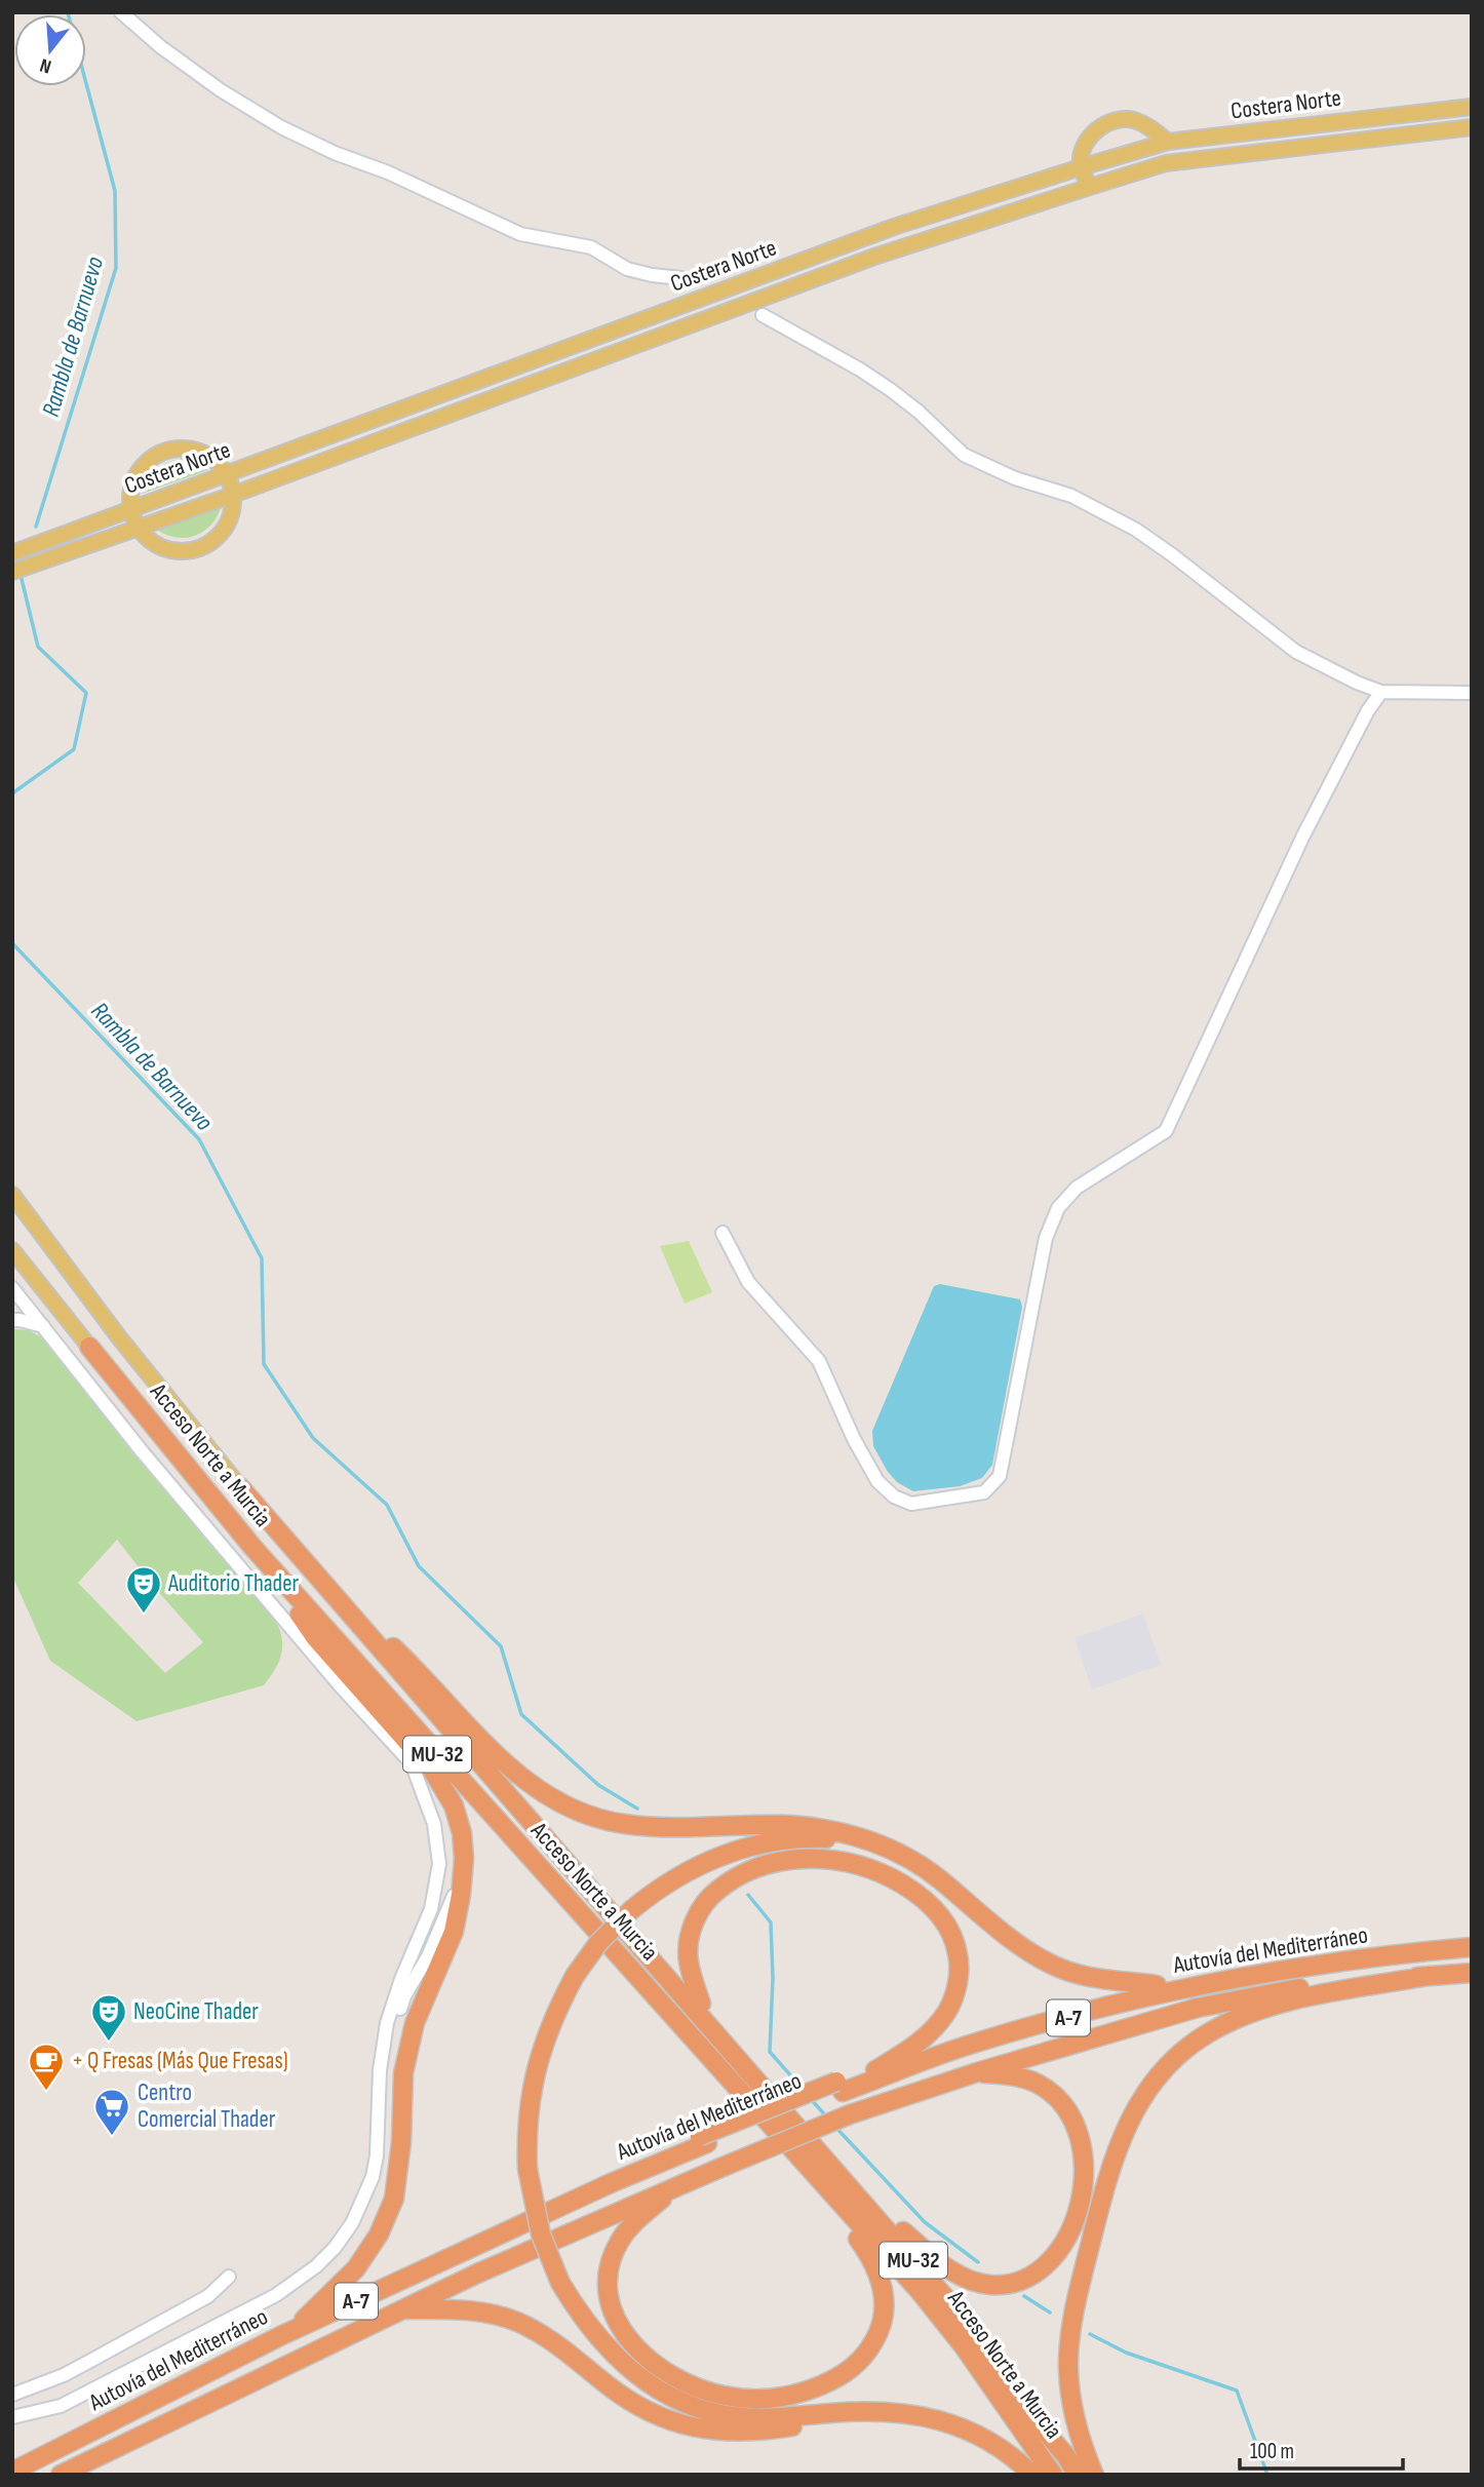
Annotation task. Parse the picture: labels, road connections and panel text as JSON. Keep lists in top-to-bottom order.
{
  "streets": {
    "highway": [
      "Acceso Norte a Murcia",
      "MU-32",
      "Autovía del Mediterráneo",
      "A-7"
    ],
    "main road": ["Costera Norte"]
  },
  "water": ["Rambla de Barnuevo"],
  "places": {
    "theatre": ["Auditorio Thader", "NeoCine Thader"],
    "cafe": ["+ Q Fresas (Más Que Fresas)"],
    "supermarket": ["Centro Comercial Thader"]
  },
  "scale_bar": "100 m",
  "north": "bottom"
}
